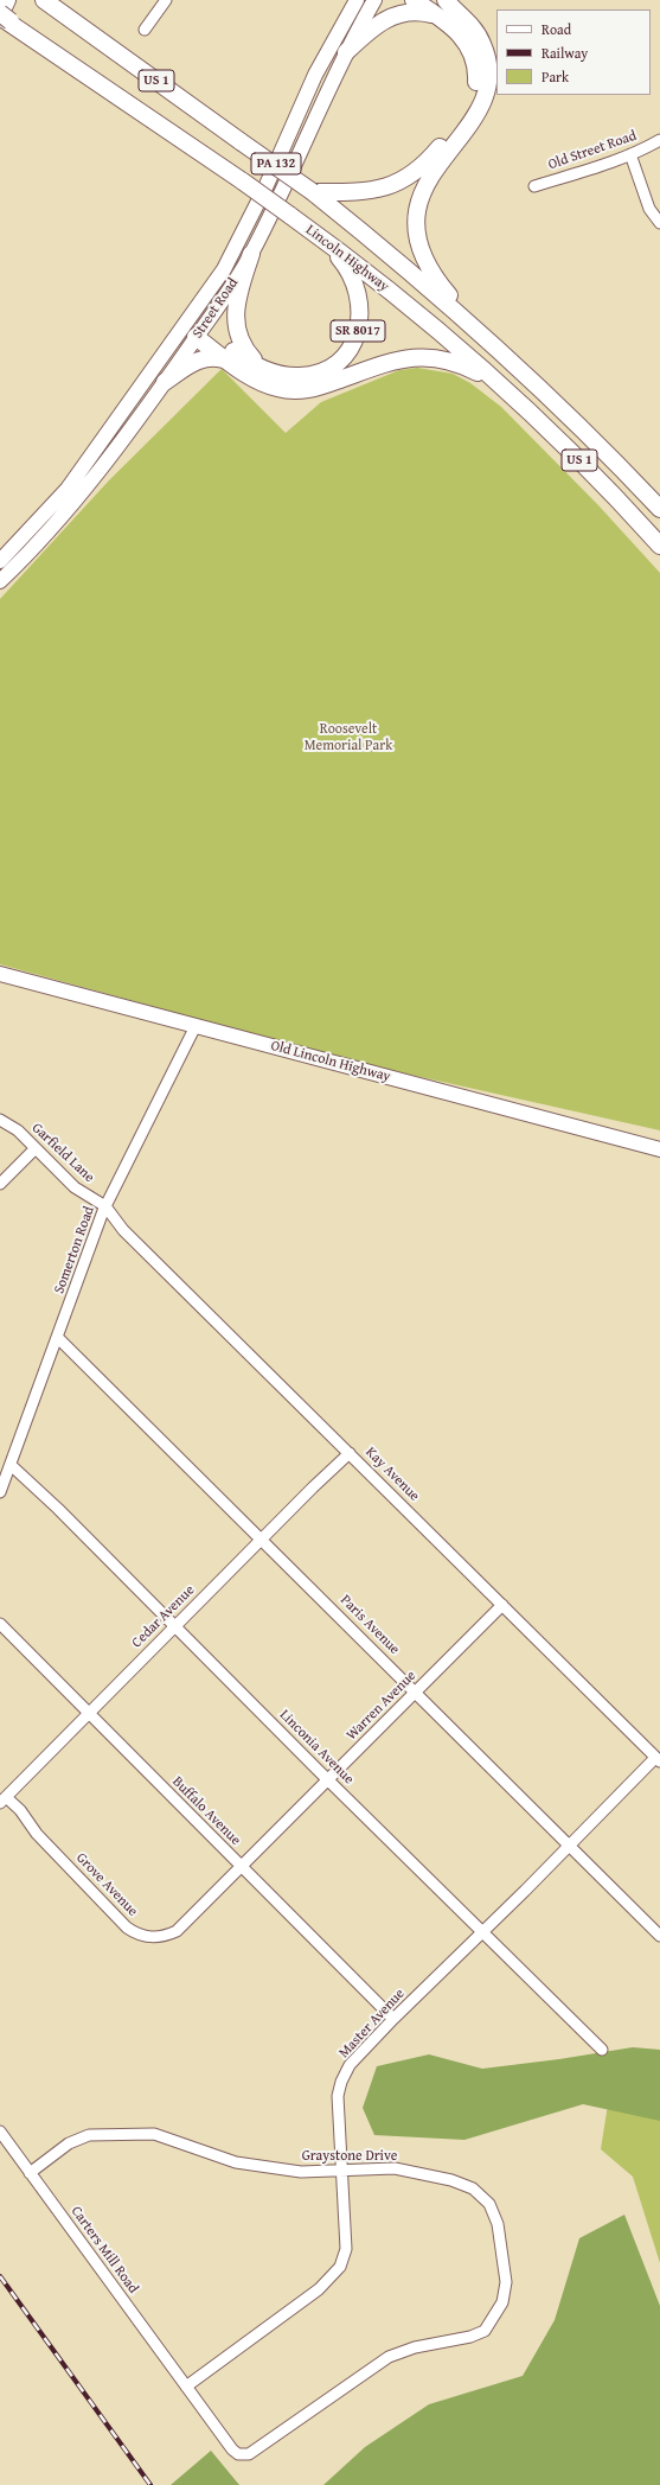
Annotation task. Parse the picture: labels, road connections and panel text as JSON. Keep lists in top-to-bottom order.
{
  "streets": {
    "highway": ["US 1", "Lincoln Highway", "SR 8017"],
    "main road": ["PA 132", "Street Road", "Old Lincoln Highway"],
    "street": [
      "Old Street Road",
      "Garfield Lane",
      "Somerton Road",
      "Kay Avenue",
      "Cedar Avenue",
      "Paris Avenue",
      "Warren Avenue",
      "Linconia Avenue",
      "Buffalo Avenue",
      "Grove Avenue",
      "Master Avenue",
      "Graystone Drive",
      "Carters Mill Road"
    ]
  },
  "crossings": [
    ["Lincoln Highway", "SR 8017"],
    ["Street Road", "SR 8017"],
    ["Old Lincoln Highway", "Somerton Road"],
    ["Garfield Lane", "Somerton Road"],
    ["Garfield Lane", "Kay Avenue"],
    ["Somerton Road", "Kay Avenue"],
    ["Somerton Road", "Paris Avenue"],
    ["Somerton Road", "Linconia Avenue"],
    ["Kay Avenue", "Cedar Avenue"],
    ["Kay Avenue", "Warren Avenue"],
    ["Kay Avenue", "Master Avenue"],
    ["Cedar Avenue", "Paris Avenue"],
    ["Cedar Avenue", "Linconia Avenue"],
    ["Cedar Avenue", "Buffalo Avenue"],
    ["Cedar Avenue", "Grove Avenue"],
    ["Paris Avenue", "Warren Avenue"],
    ["Paris Avenue", "Master Avenue"],
    ["Warren Avenue", "Linconia Avenue"],
    ["Warren Avenue", "Buffalo Avenue"],
    ["Warren Avenue", "Grove Avenue"],
    ["Linconia Avenue", "Master Avenue"],
    ["Buffalo Avenue", "Grove Avenue"],
    ["Buffalo Avenue", "Master Avenue"],
    ["Master Avenue", "Graystone Drive"],
    ["Master Avenue", "Carters Mill Road"],
    ["Graystone Drive", "Carters Mill Road"]
  ],
  "parks": ["Roosevelt Memorial Park"],
  "legend": ["Road", "Railway", "Park"]
}
